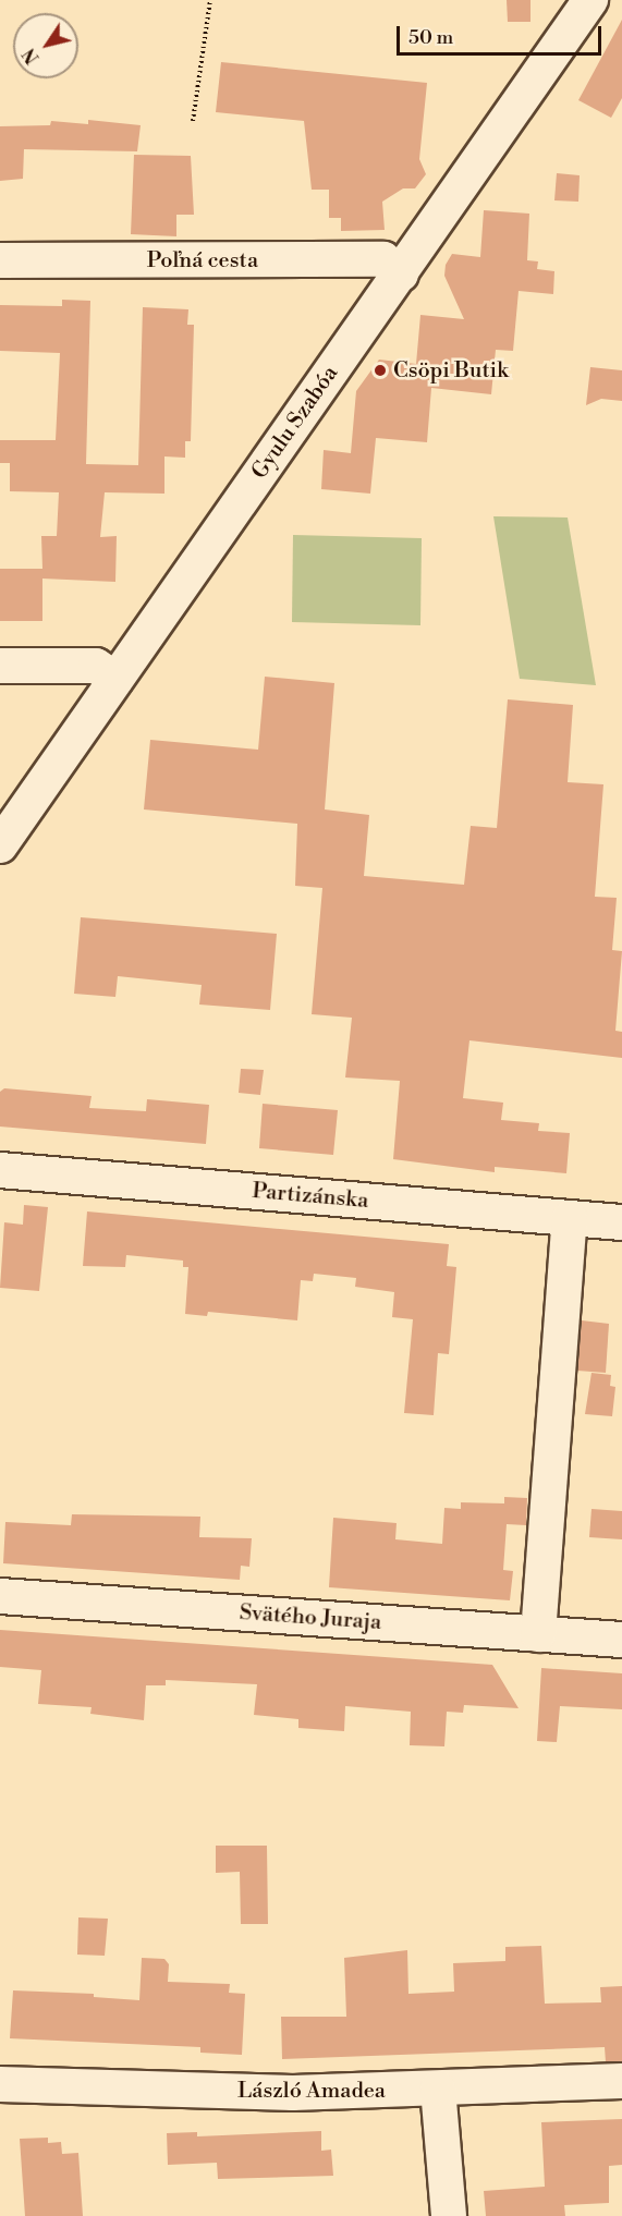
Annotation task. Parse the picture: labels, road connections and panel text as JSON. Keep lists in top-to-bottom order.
{
  "streets": {
    "street": [
      "Poľná cesta",
      "Gyulu Szabóa",
      "Partizánska",
      "Svätého Juraja",
      "László Amadea"
    ]
  },
  "crossings": [
    ["Poľná cesta", "Gyulu Szabóa"]
  ],
  "places": ["Csöpi Butik"],
  "scale_bar": "50 m",
  "north": "bottom left"
}
